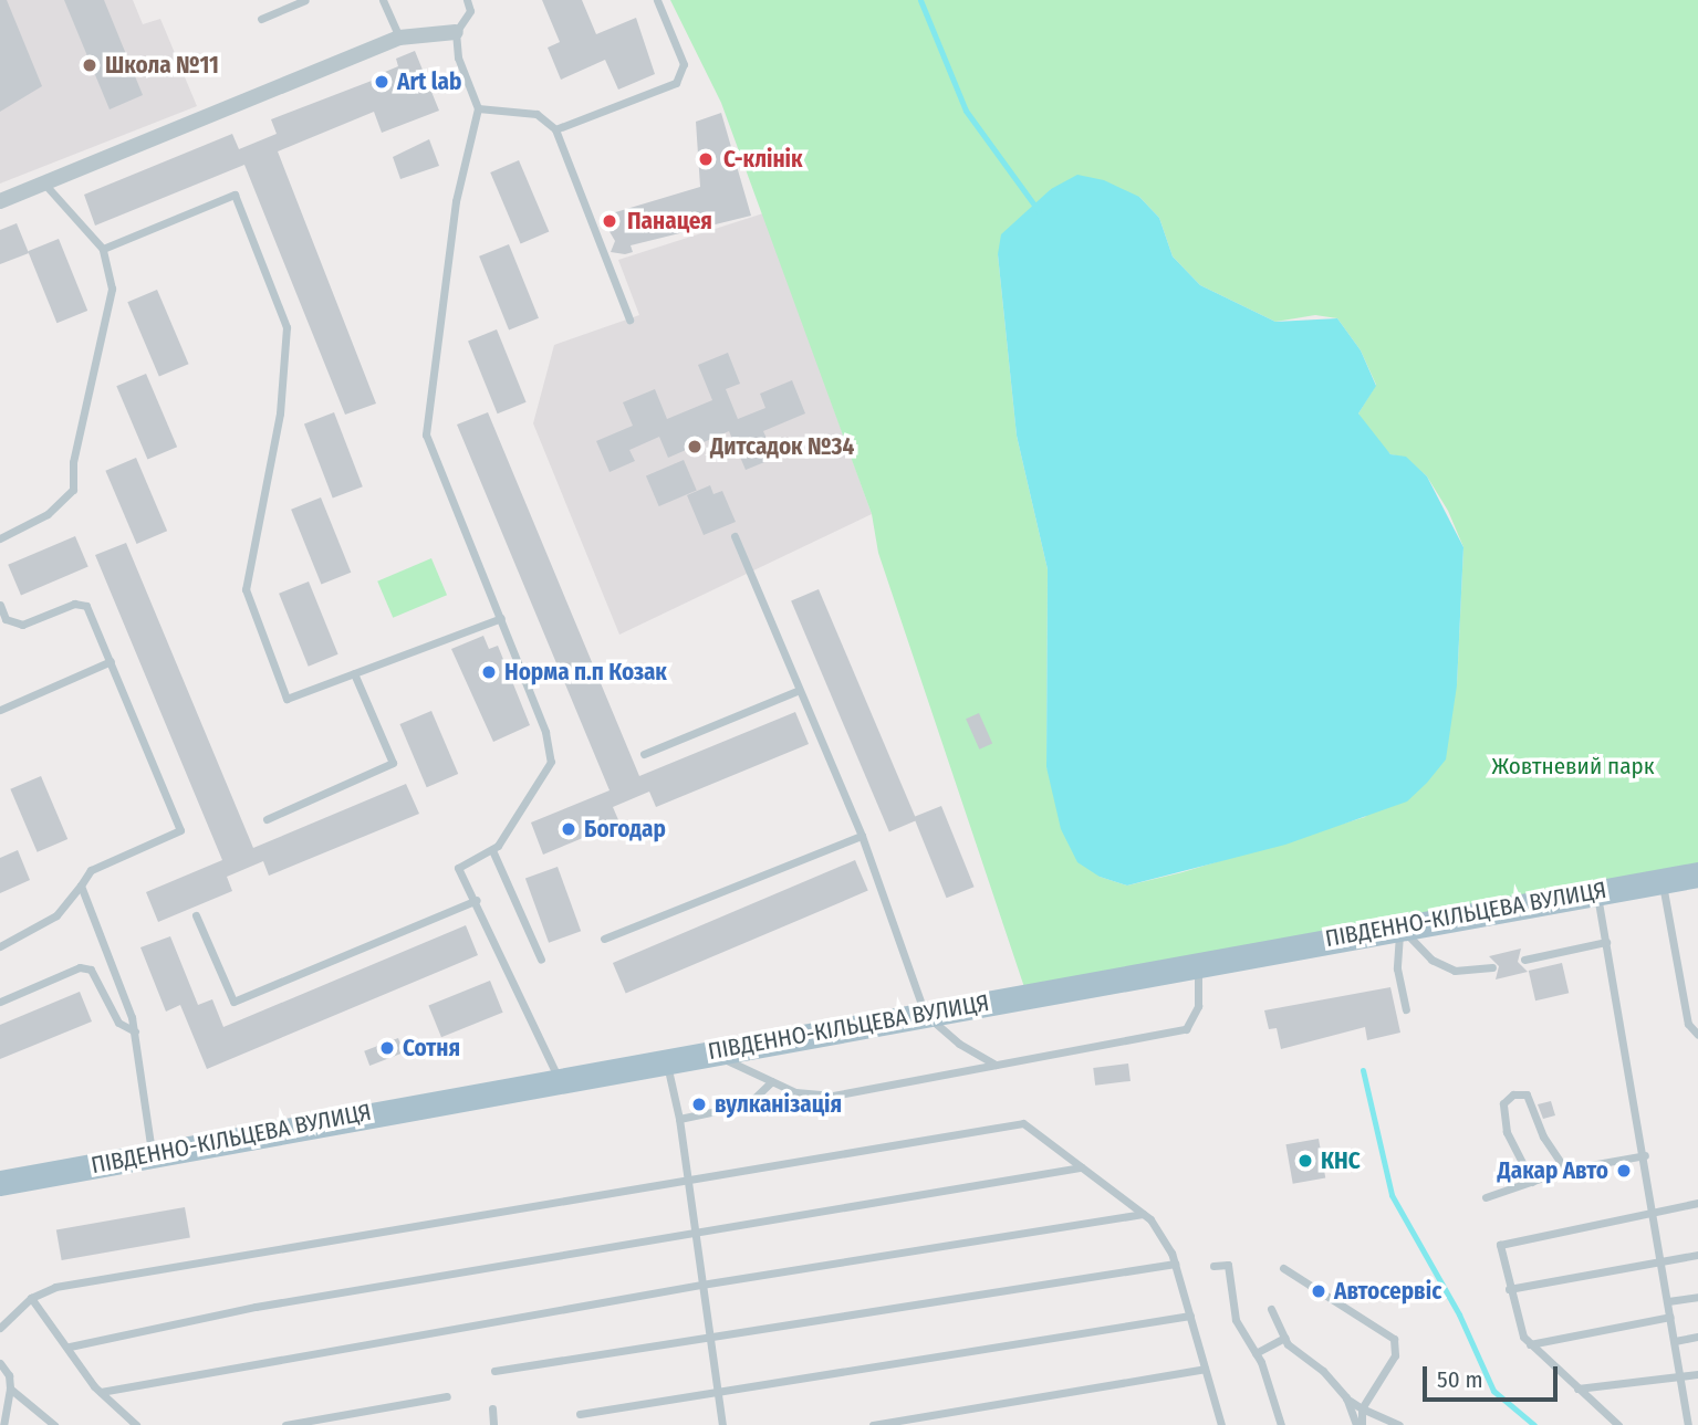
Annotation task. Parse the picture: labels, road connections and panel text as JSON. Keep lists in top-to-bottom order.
{
  "streets": {
    "main road": ["ПІВДЕННО-КІЛЬЦЕВА ВУЛИЦЯ"]
  },
  "parks": ["Жовтневий парк"],
  "places": [
    "Школа №11",
    "Art lab",
    "С-клінік",
    "Панацея",
    "Дитсадок №34",
    "Норма п.п Козак",
    "Богодар",
    "Сотня",
    "вулканізація",
    "КНС",
    "Дакар Авто",
    "Автосервіс"
  ],
  "scale_bar": "50 m"
}
